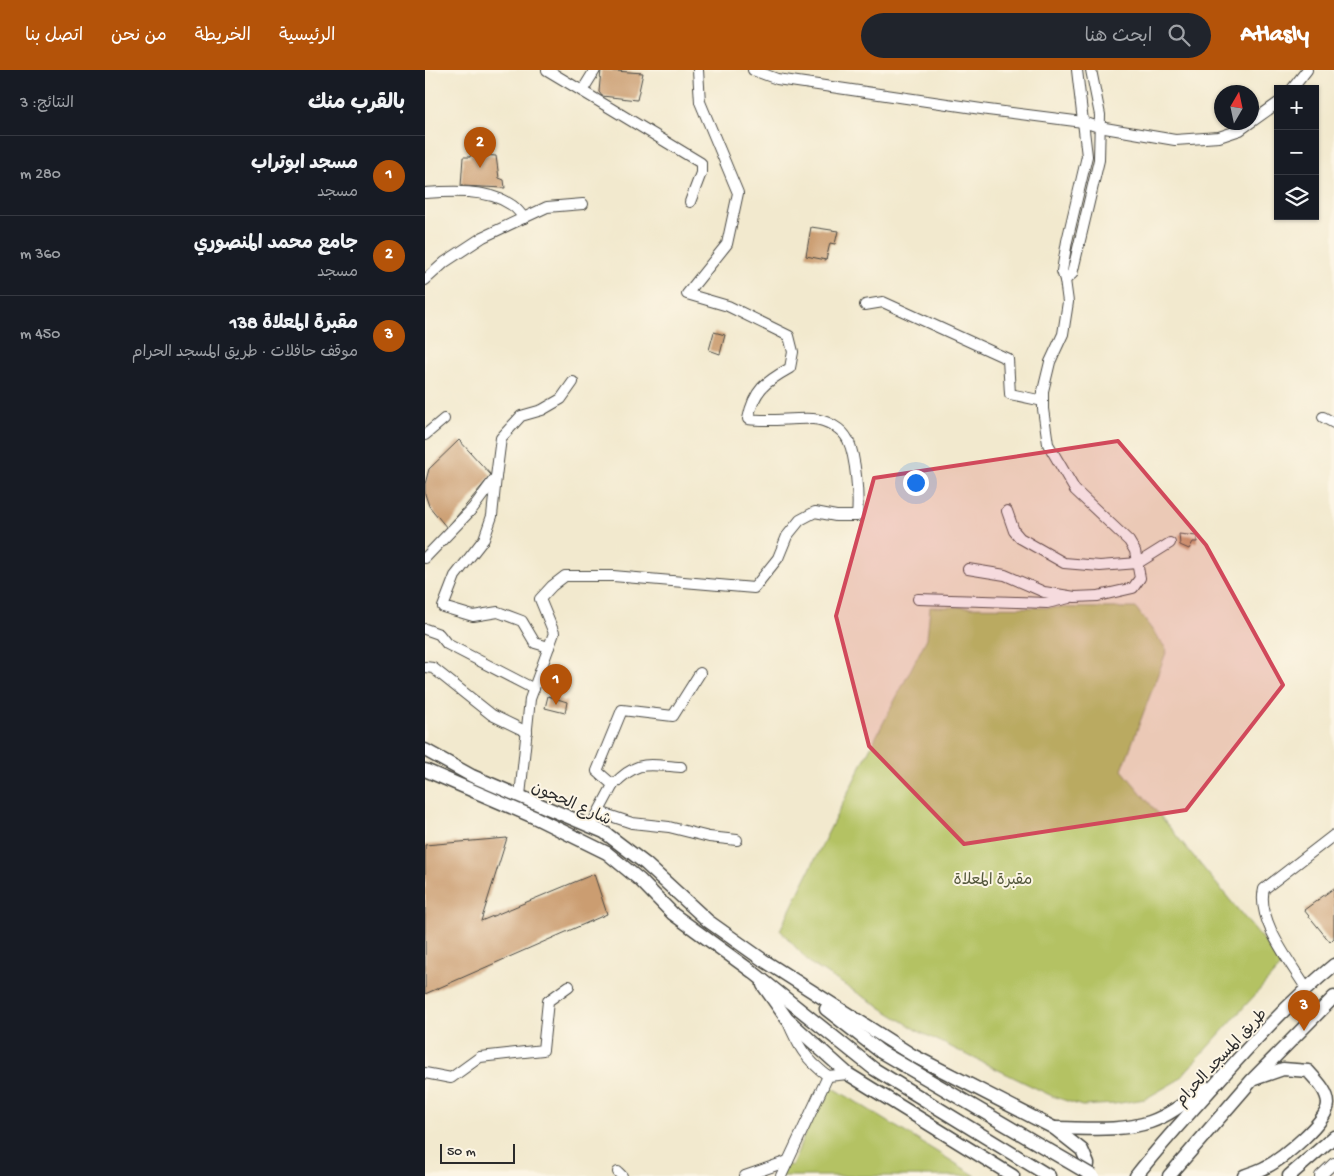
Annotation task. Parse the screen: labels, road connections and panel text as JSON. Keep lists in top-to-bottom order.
{
  "streets": {
    "main road": ["شارع الحجون", "طريق المسجد الحرام"]
  },
  "parks": ["مقبرة المعلاة"],
  "scale_bar": "50 m",
  "north": "top",
  "page": {
    "header": "Atlasly",
    "search": "ابحث هنا",
    "nav": [
      "الرئيسية",
      "الخريطة",
      "من نحن",
      "اتصل بنا"
    ],
    "heading": ["بالقرب منك", "النتائج: 3"],
    "map_buttons": ["+", "−"],
    "pins": ["2", "1", "3"],
    "list": [
      {
        "mark": "1",
        "name": "مسجد ابوتراب",
        "note": "مسجد",
        "value": "280 m"
      },
      {
        "mark": "2",
        "name": "جامع محمد المنصوري",
        "note": "مسجد",
        "value": "360 m"
      },
      {
        "mark": "3",
        "name": "مقبرة المعلاة 138",
        "note": "موقف حافلات · طريق المسجد الحرام",
        "value": "450 m"
      }
    ],
    "scale": "50 m"
  }
}
